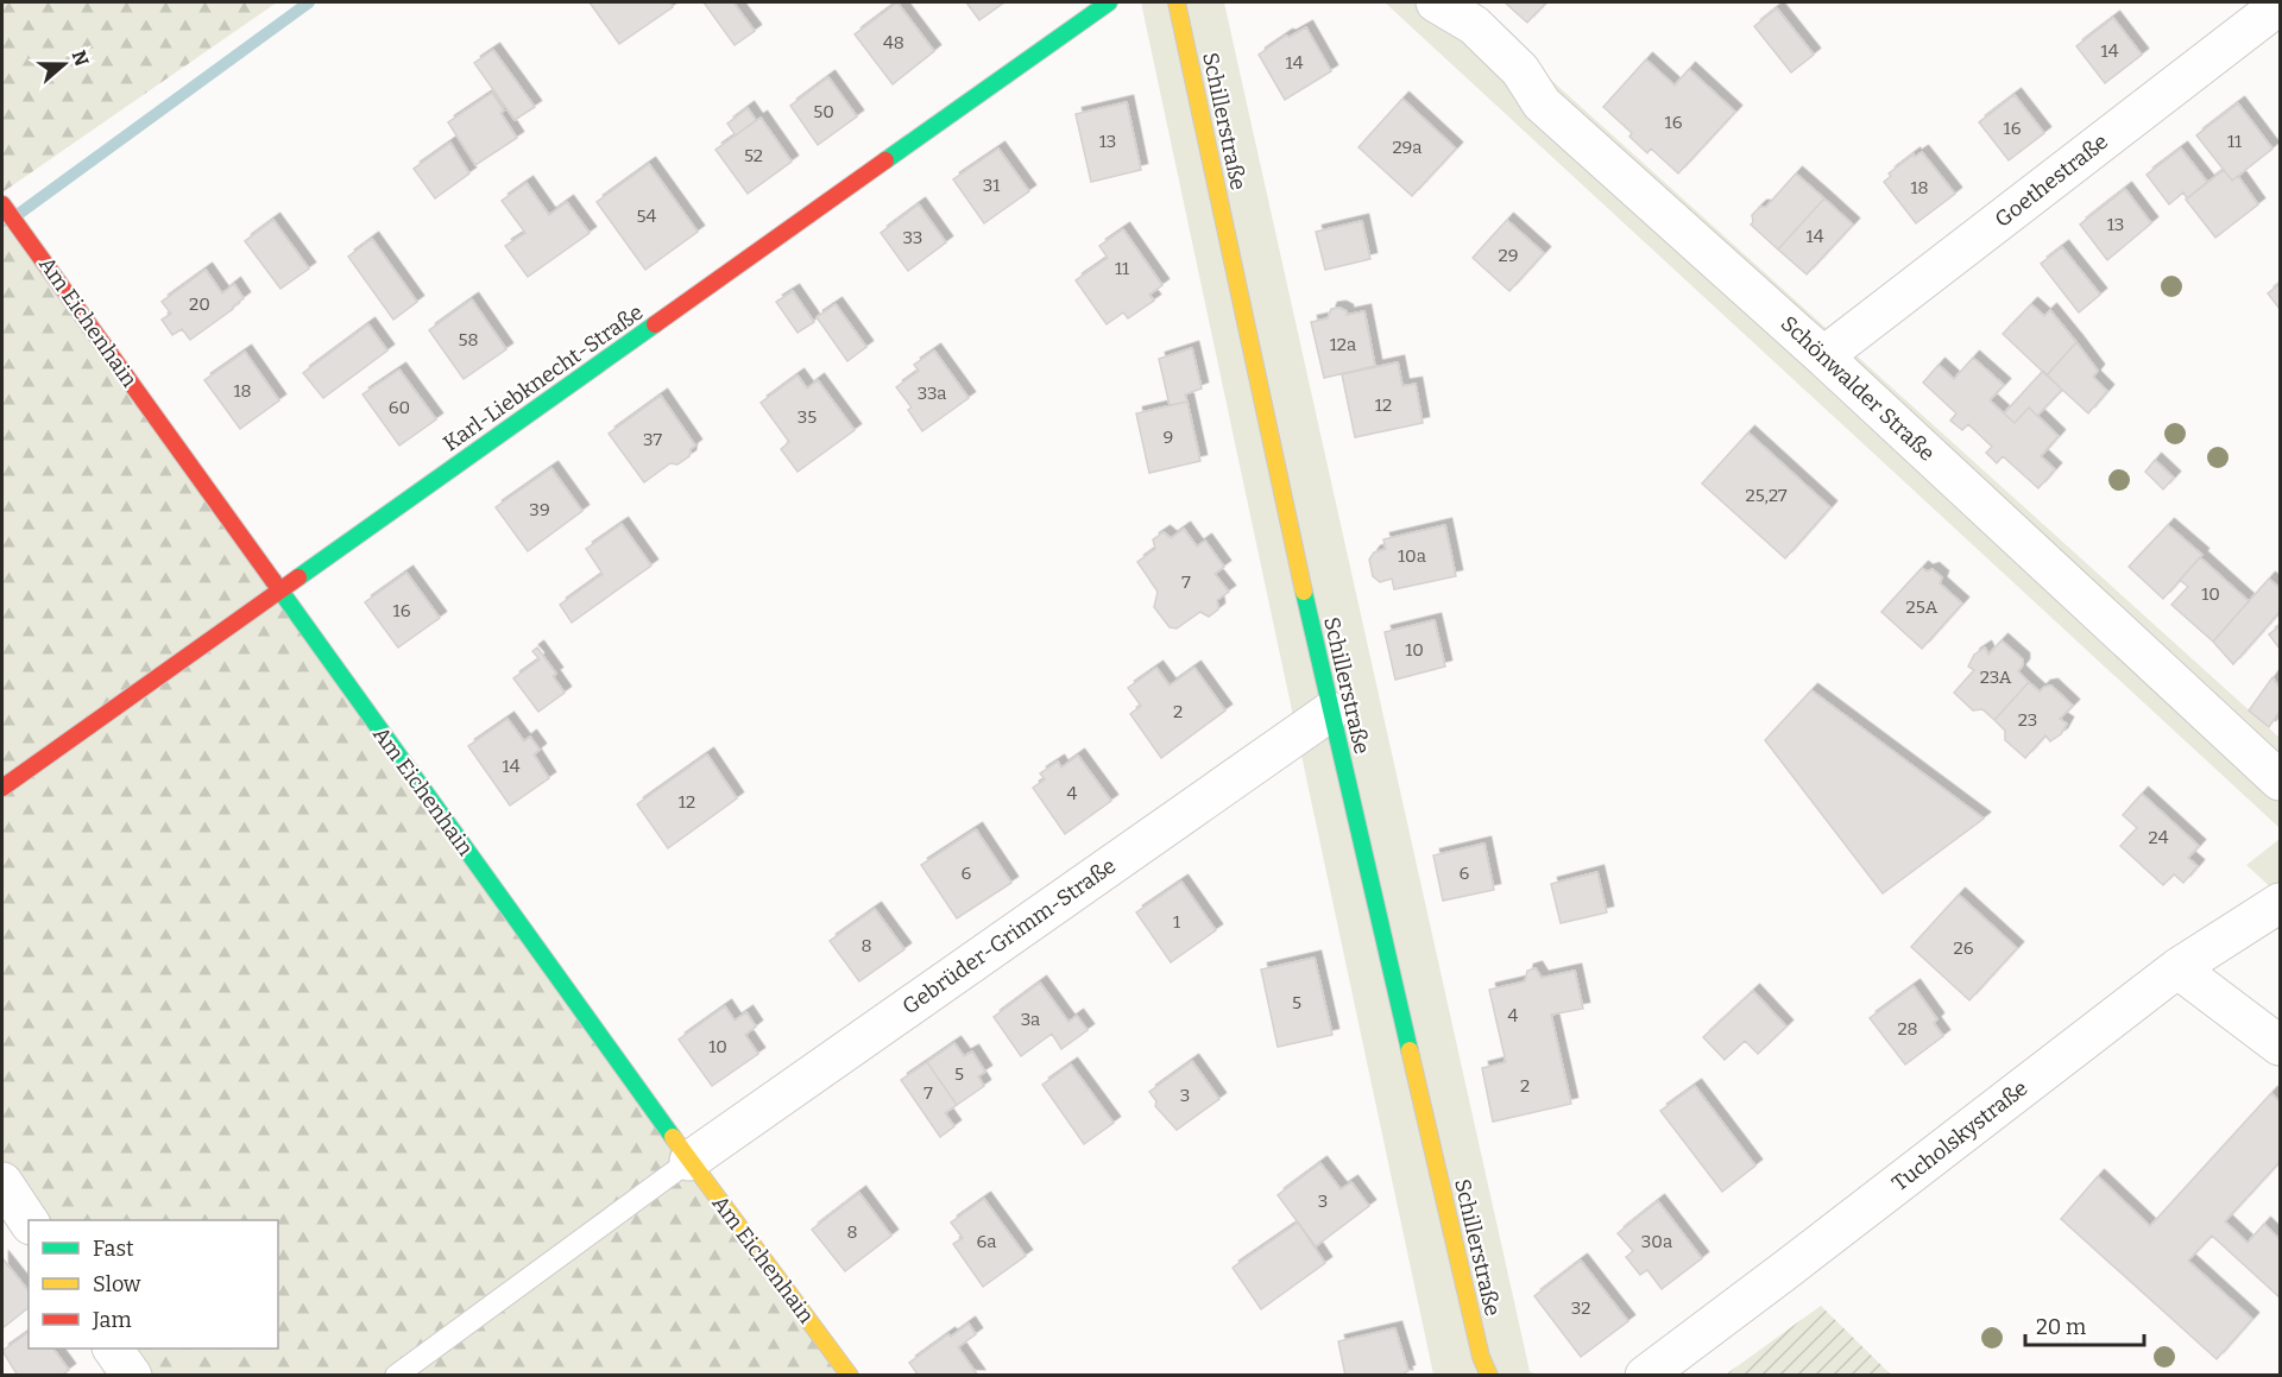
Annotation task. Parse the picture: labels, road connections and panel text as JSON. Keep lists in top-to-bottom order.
{
  "streets": {
    "street": [
      "Schillerstraße",
      "Goethestraße",
      "Am Eichenhain",
      "Karl-Liebknecht-Straße",
      "Schönwalder Straße",
      "Gebrüder-Grimm-Straße",
      "Tucholskystraße"
    ]
  },
  "crossings": [
    ["Schillerstraße", "Gebrüder-Grimm-Straße"],
    ["Goethestraße", "Schönwalder Straße"],
    ["Am Eichenhain", "Karl-Liebknecht-Straße"],
    ["Am Eichenhain", "Gebrüder-Grimm-Straße"]
  ],
  "house_numbers": [
    "48",
    "14",
    "14",
    "50",
    "16",
    "16",
    "13",
    "11",
    "29a",
    "52",
    "31",
    "18",
    "54",
    "13",
    "14",
    "33",
    "29",
    "11",
    "20",
    "58",
    "12a",
    "18",
    "33a",
    "12",
    "60",
    "35",
    "9",
    "37",
    "25,27",
    "39",
    "10a",
    "7",
    "10",
    "25A",
    "16",
    "10",
    "23A",
    "2",
    "23",
    "14",
    "4",
    "12",
    "24",
    "6",
    "6",
    "1",
    "8",
    "26",
    "5",
    "4",
    "3a",
    "28",
    "10",
    "5",
    "2",
    "7",
    "3",
    "3",
    "8",
    "6a",
    "30a",
    "32"
  ],
  "legend": ["Fast", "Slow", "Jam"],
  "scale_bar": "20 m",
  "north": "right"
}
